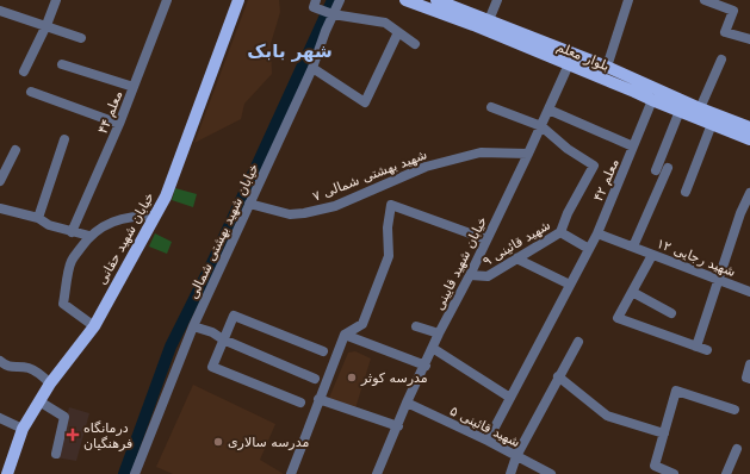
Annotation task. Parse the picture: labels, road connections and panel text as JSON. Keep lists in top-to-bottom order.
{
  "streets": {
    "main road": ["بلوار معلم", "خیابان شهید حقانی"],
    "street": [
      "معلم ۴۴",
      "شهید بهشتی شمالی ۷",
      "معلم ۴۲",
      "خیابان شهید بهشتی شمالی",
      "شهید قائینی ۹",
      "شهید رجایی ۱۲",
      "خیابان شهید قایینی",
      "شهید قائینی ۵"
    ]
  },
  "crossings": [
    ["بلوار معلم", "معلم ۴۲"],
    ["بلوار معلم", "خیابان شهید قایینی"],
    ["شهید بهشتی شمالی ۷", "خیابان شهید بهشتی شمالی"],
    ["شهید بهشتی شمالی ۷", "خیابان شهید قایینی"],
    ["معلم ۴۲", "شهید قائینی ۵"],
    ["شهید قائینی ۹", "خیابان شهید قایینی"],
    ["خیابان شهید قایینی", "شهید قائینی ۵"]
  ],
  "districts": ["شهر بابک"],
  "places": {
    "other": ["مدرسه کوثر", "مدرسه سالاری"],
    "health": ["درمانگاه فرهنگیان"]
  }
}
